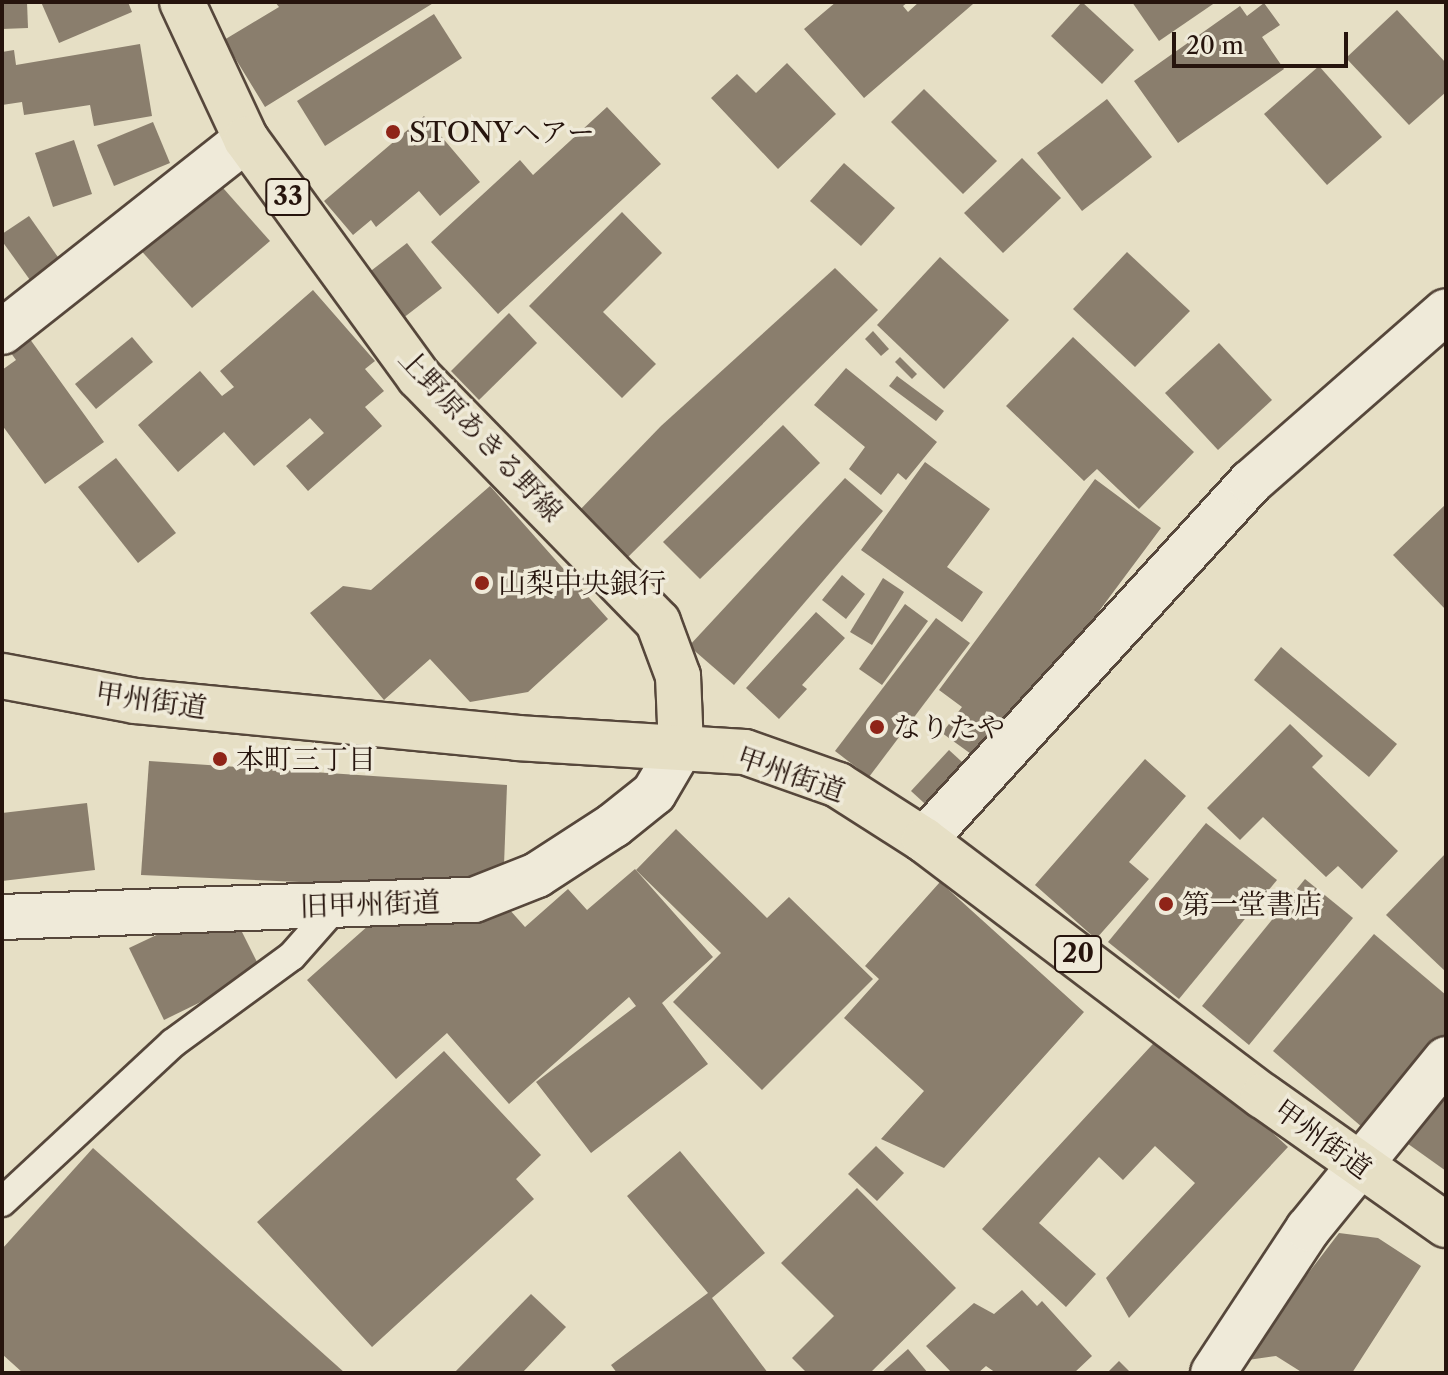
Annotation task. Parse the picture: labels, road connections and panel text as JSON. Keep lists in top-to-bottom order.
{
  "streets": {
    "main road": [
      "33",
      "上野原あきる野線",
      "甲州街道",
      "20"
    ],
    "street": ["旧甲州街道"]
  },
  "crossings": [
    ["上野原あきる野線", "甲州街道"],
    ["上野原あきる野線", "旧甲州街道"],
    ["甲州街道", "旧甲州街道"]
  ],
  "places": [
    "STONYヘアー",
    "山梨中央銀行",
    "なりたや",
    "本町三丁目",
    "第一堂書店"
  ],
  "scale_bar": "20 m"
}
